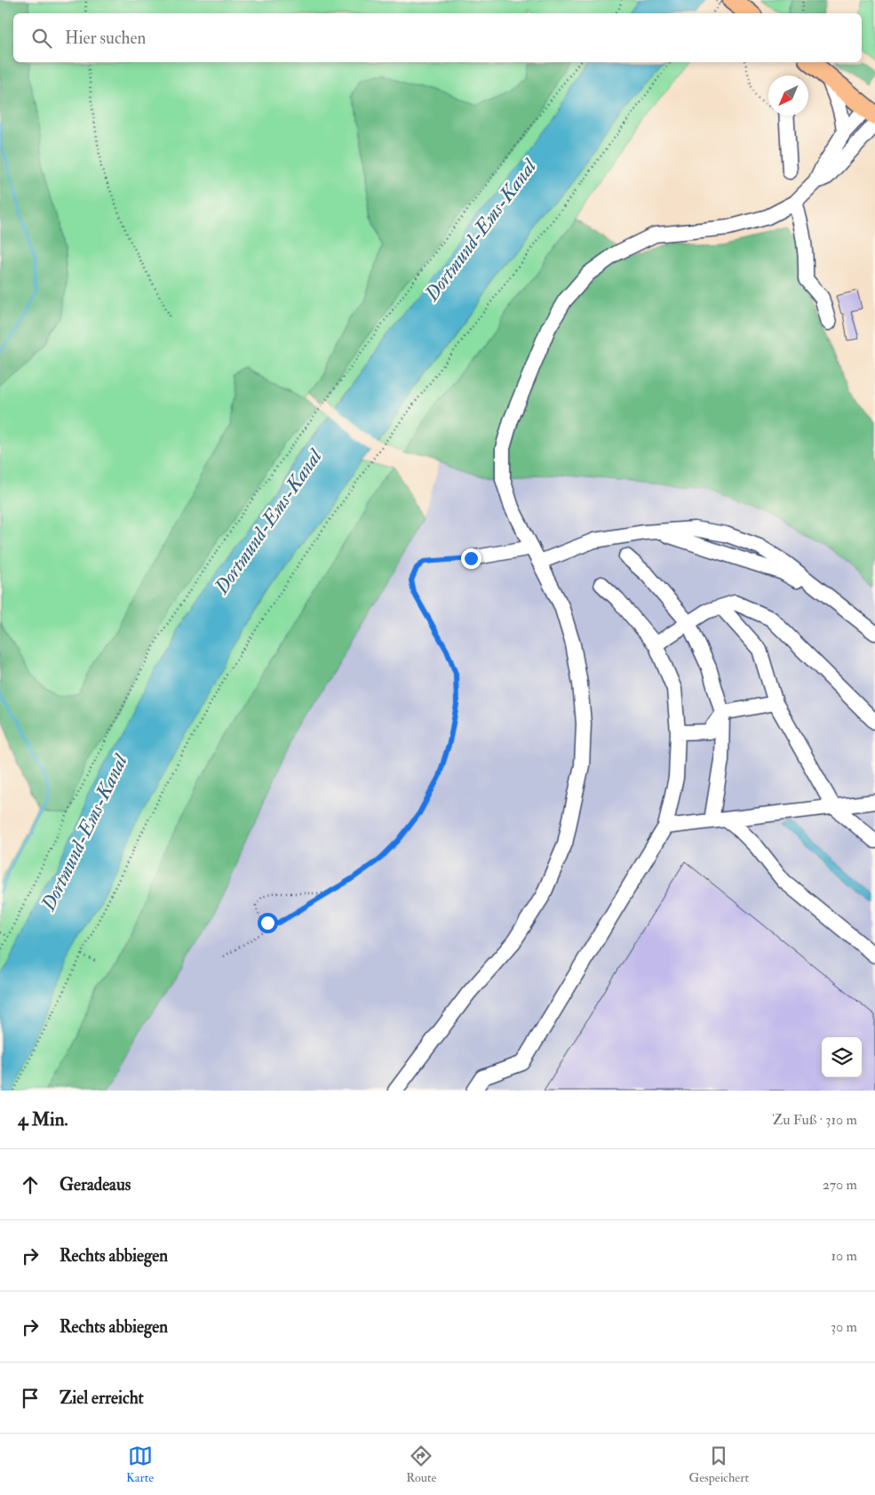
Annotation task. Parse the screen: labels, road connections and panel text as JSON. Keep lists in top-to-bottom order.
{
  "water": ["Dortmund-Ems-Kanal"],
  "north": "bottom left",
  "page": {
    "search": "Hier suchen",
    "heading": ["4 Min.", "Zu Fuß · 310 m"],
    "list": [
      ["Geradeaus", "270 m"],
      ["Rechts abbiegen", "10 m"],
      ["Rechts abbiegen", "30 m"],
      "Ziel erreicht"
    ],
    "nav": ["Karte", "Route", "Gespeichert"]
  }
}
